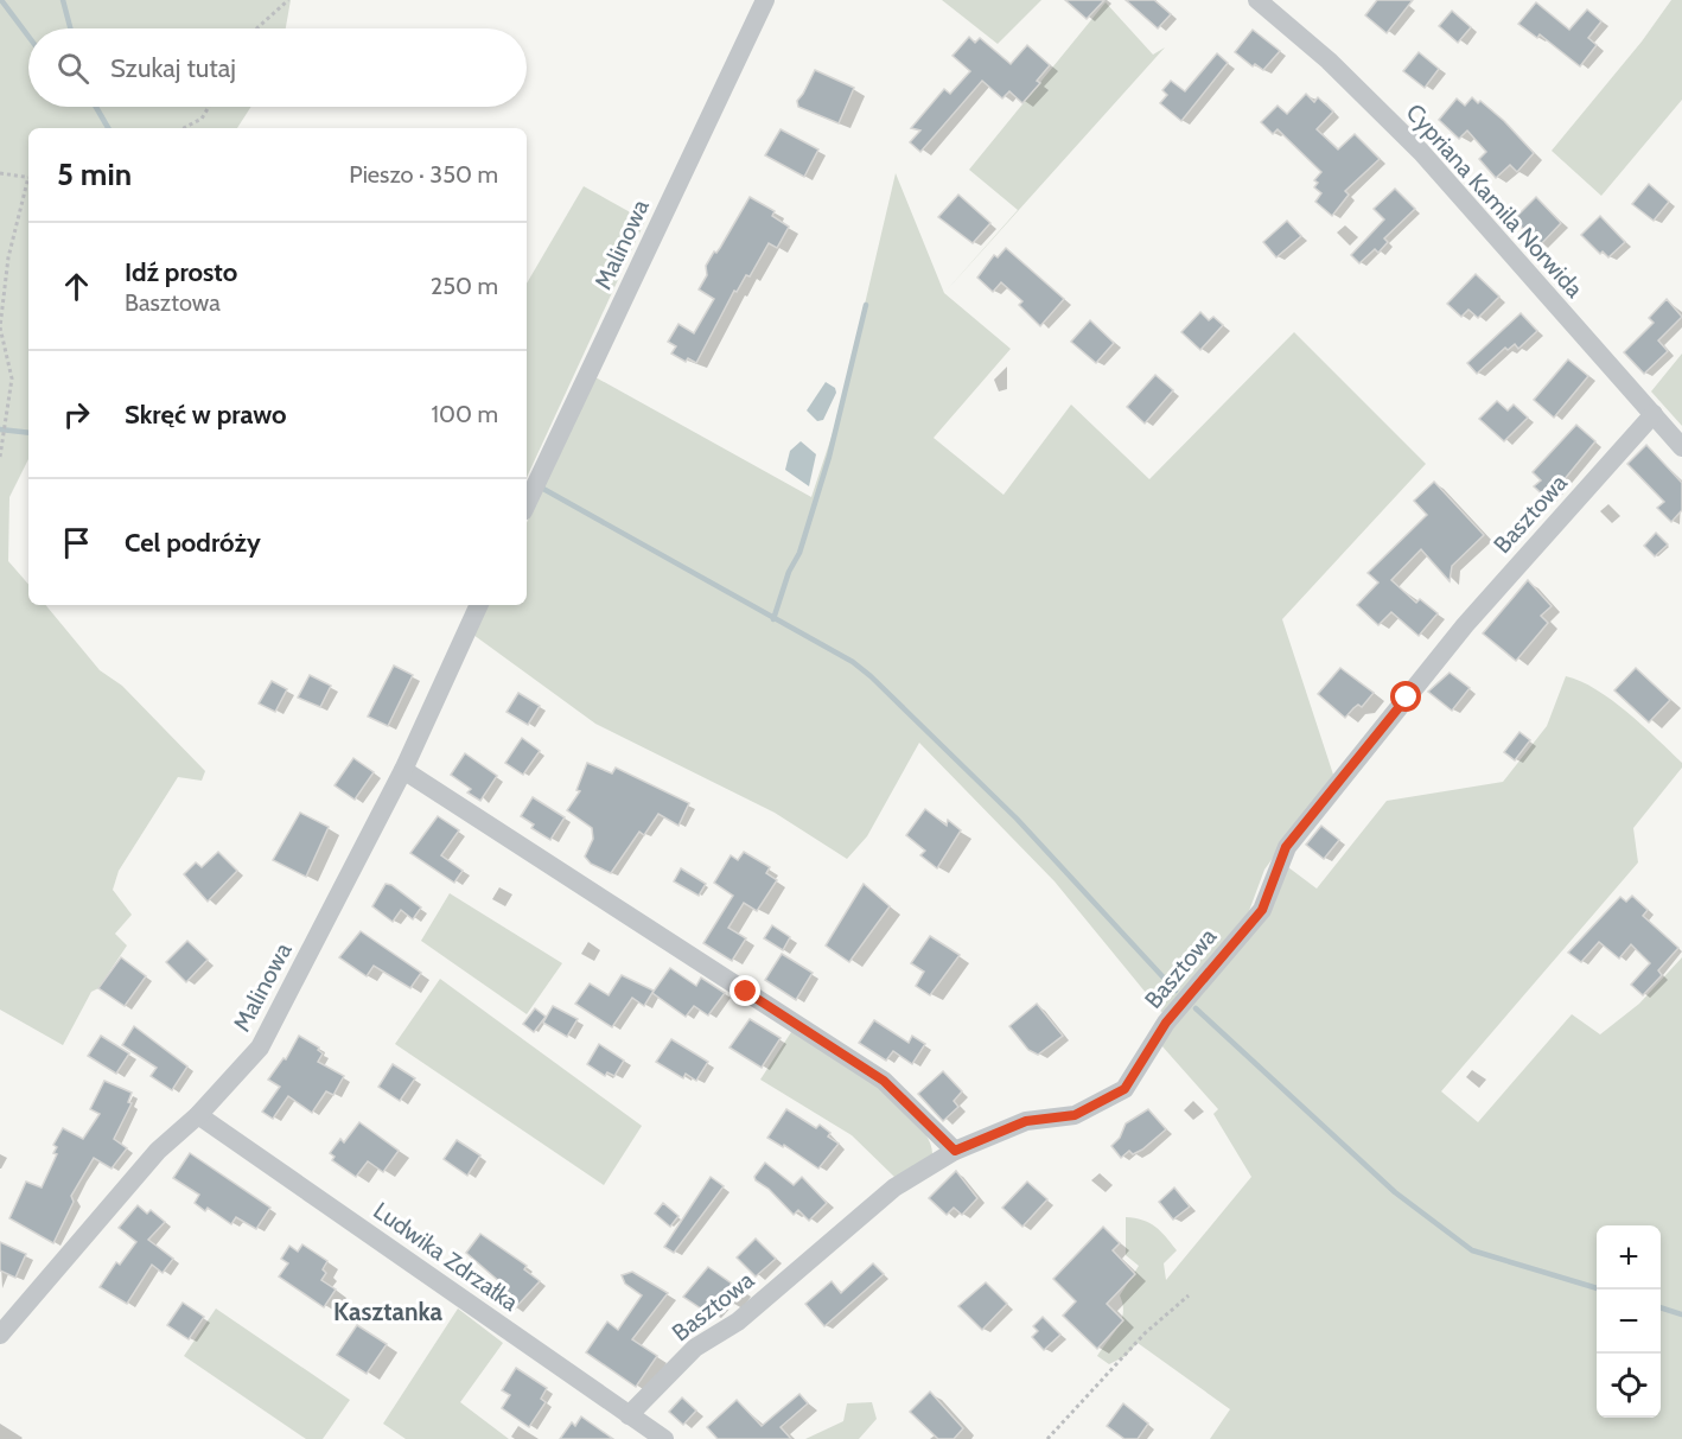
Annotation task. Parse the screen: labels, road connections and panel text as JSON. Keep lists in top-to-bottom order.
{
  "streets": {
    "street": [
      "Cypriana Kamila Norwida",
      "Malinowa",
      "Basztowa",
      "Ludwika Zdrzałka"
    ]
  },
  "crossings": [
    ["Cypriana Kamila Norwida", "Basztowa"],
    ["Malinowa", "Ludwika Zdrzałka"],
    ["Basztowa", "Ludwika Zdrzałka"]
  ],
  "districts": ["Kasztanka"],
  "page": {
    "search": "Szukaj tutaj",
    "heading": ["5 min", "Pieszo · 350 m"],
    "list": [
      ["Idź prosto", "Basztowa", "250 m"],
      ["Skręć w prawo", "100 m"],
      "Cel podróży"
    ],
    "map_buttons": ["+", "−"]
  }
}
